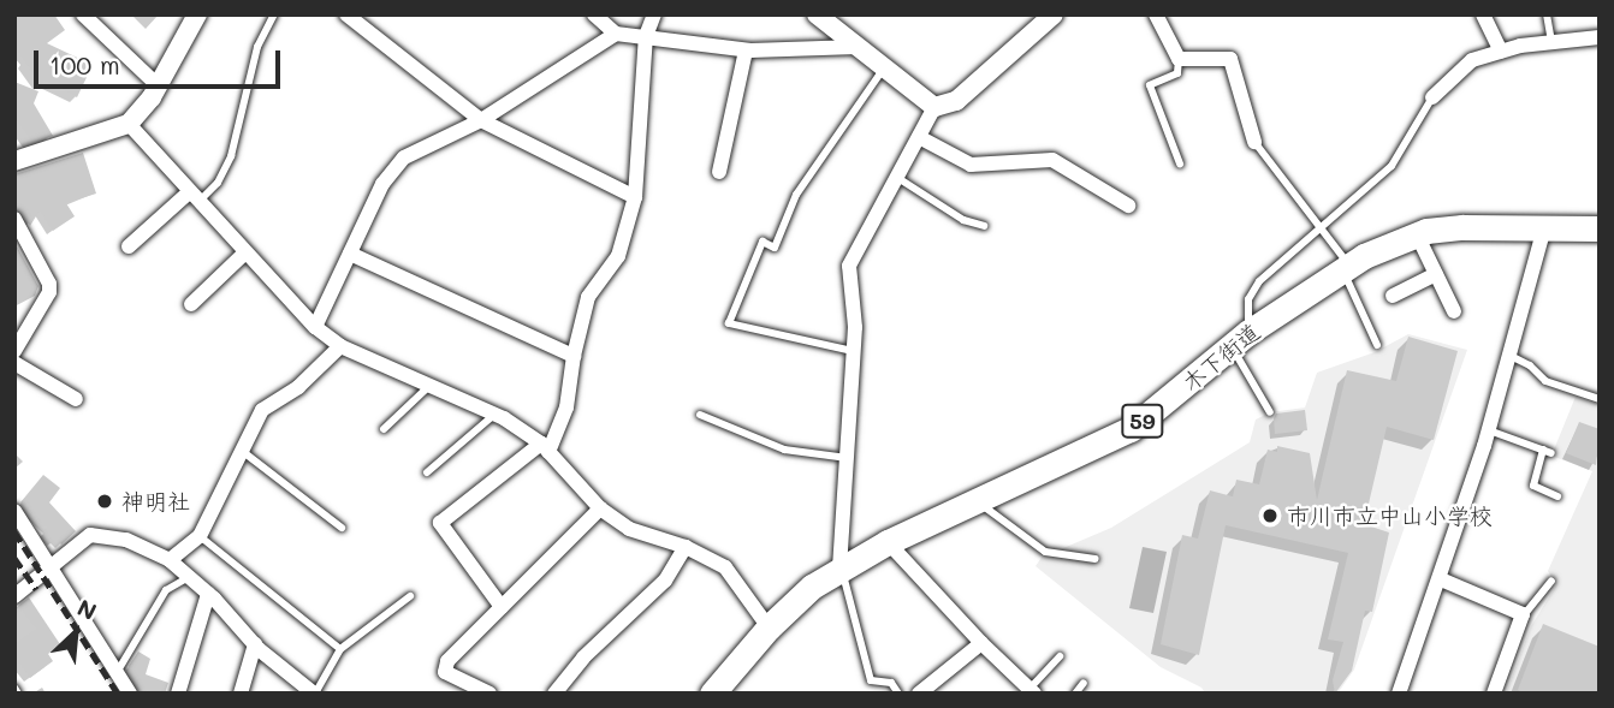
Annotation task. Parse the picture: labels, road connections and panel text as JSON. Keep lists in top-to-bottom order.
{
  "streets": {
    "main road": ["木下街道", "59"]
  },
  "places": ["神明社", "市川市立中山小学校"],
  "scale_bar": "100 m",
  "north": "top right"
}
